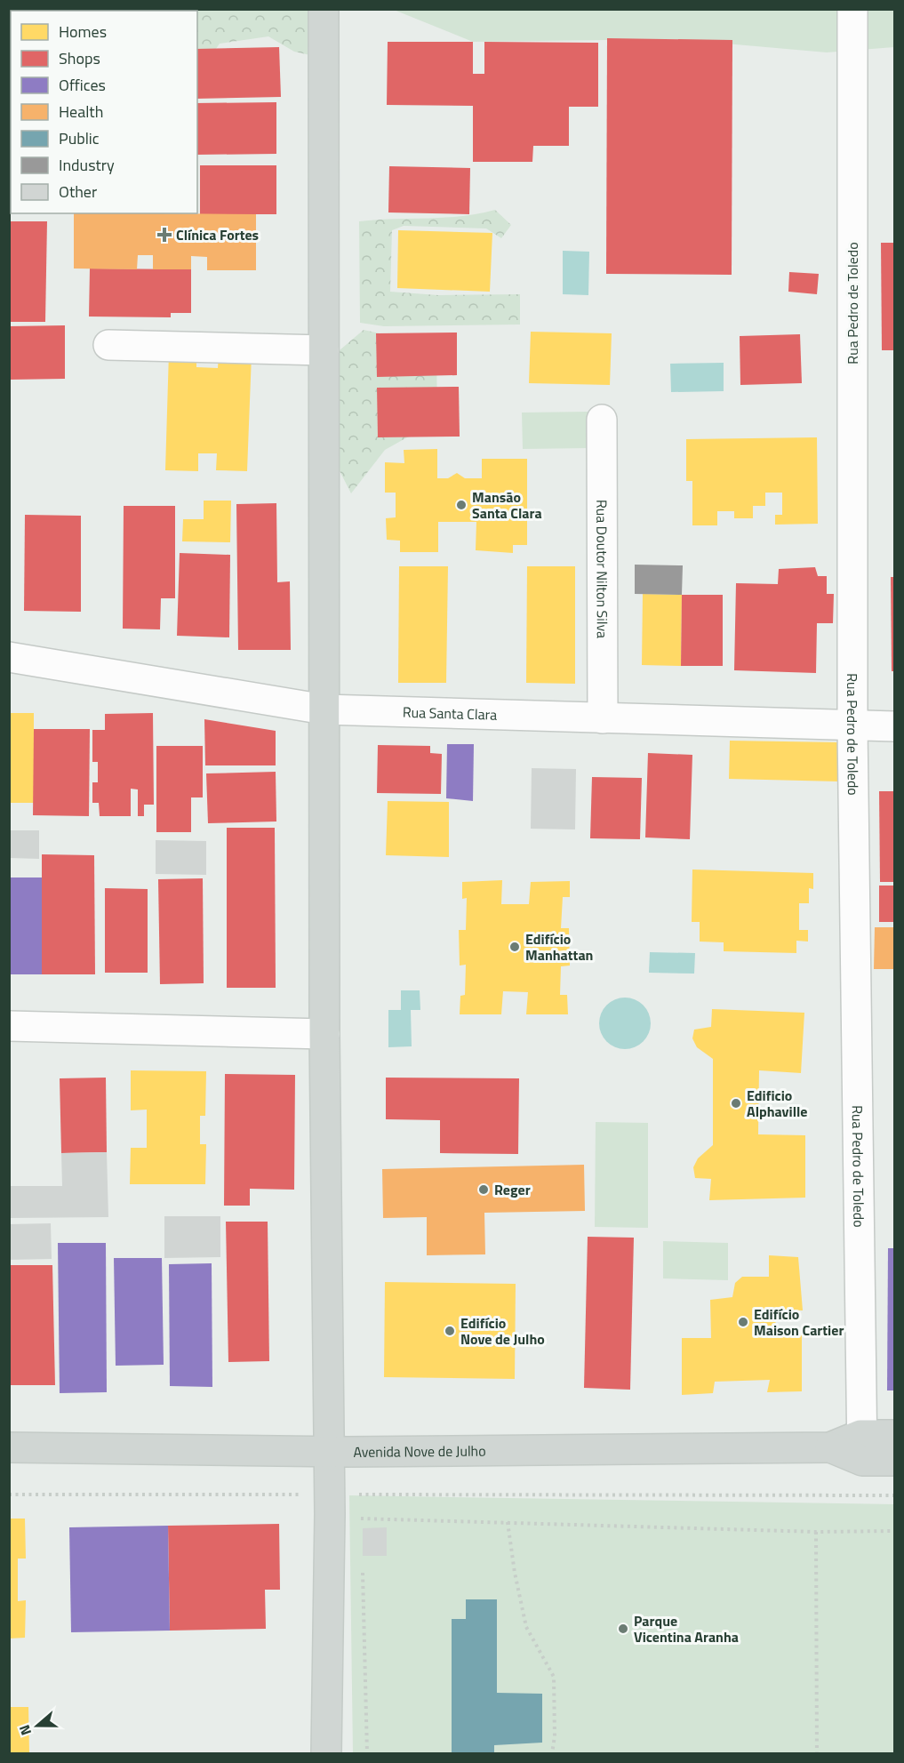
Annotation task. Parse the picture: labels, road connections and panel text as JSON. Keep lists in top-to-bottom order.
{
  "streets": {
    "main road": ["Avenida Nove de Julho"],
    "street": ["Rua Pedro de Toledo", "Rua Doutor Nilton Silva", "Rua Santa Clara"]
  },
  "crossings": [
    ["Rua Pedro de Toledo", "Rua Santa Clara"],
    ["Rua Pedro de Toledo", "Avenida Nove de Julho"],
    ["Rua Doutor Nilton Silva", "Rua Santa Clara"]
  ],
  "places": {
    "health": ["Clínica Fortes"],
    "other": [
      "Mansão Santa Clara",
      "Edifício Manhattan",
      "Edificio Alphaville",
      "Reger",
      "Edifício Maison Cartier",
      "Edifício Nove de Julho",
      "Parque Vicentina Aranha"
    ]
  },
  "legend": [
    "Homes",
    "Shops",
    "Offices",
    "Health",
    "Public",
    "Industry",
    "Other"
  ],
  "north": "left"
}
